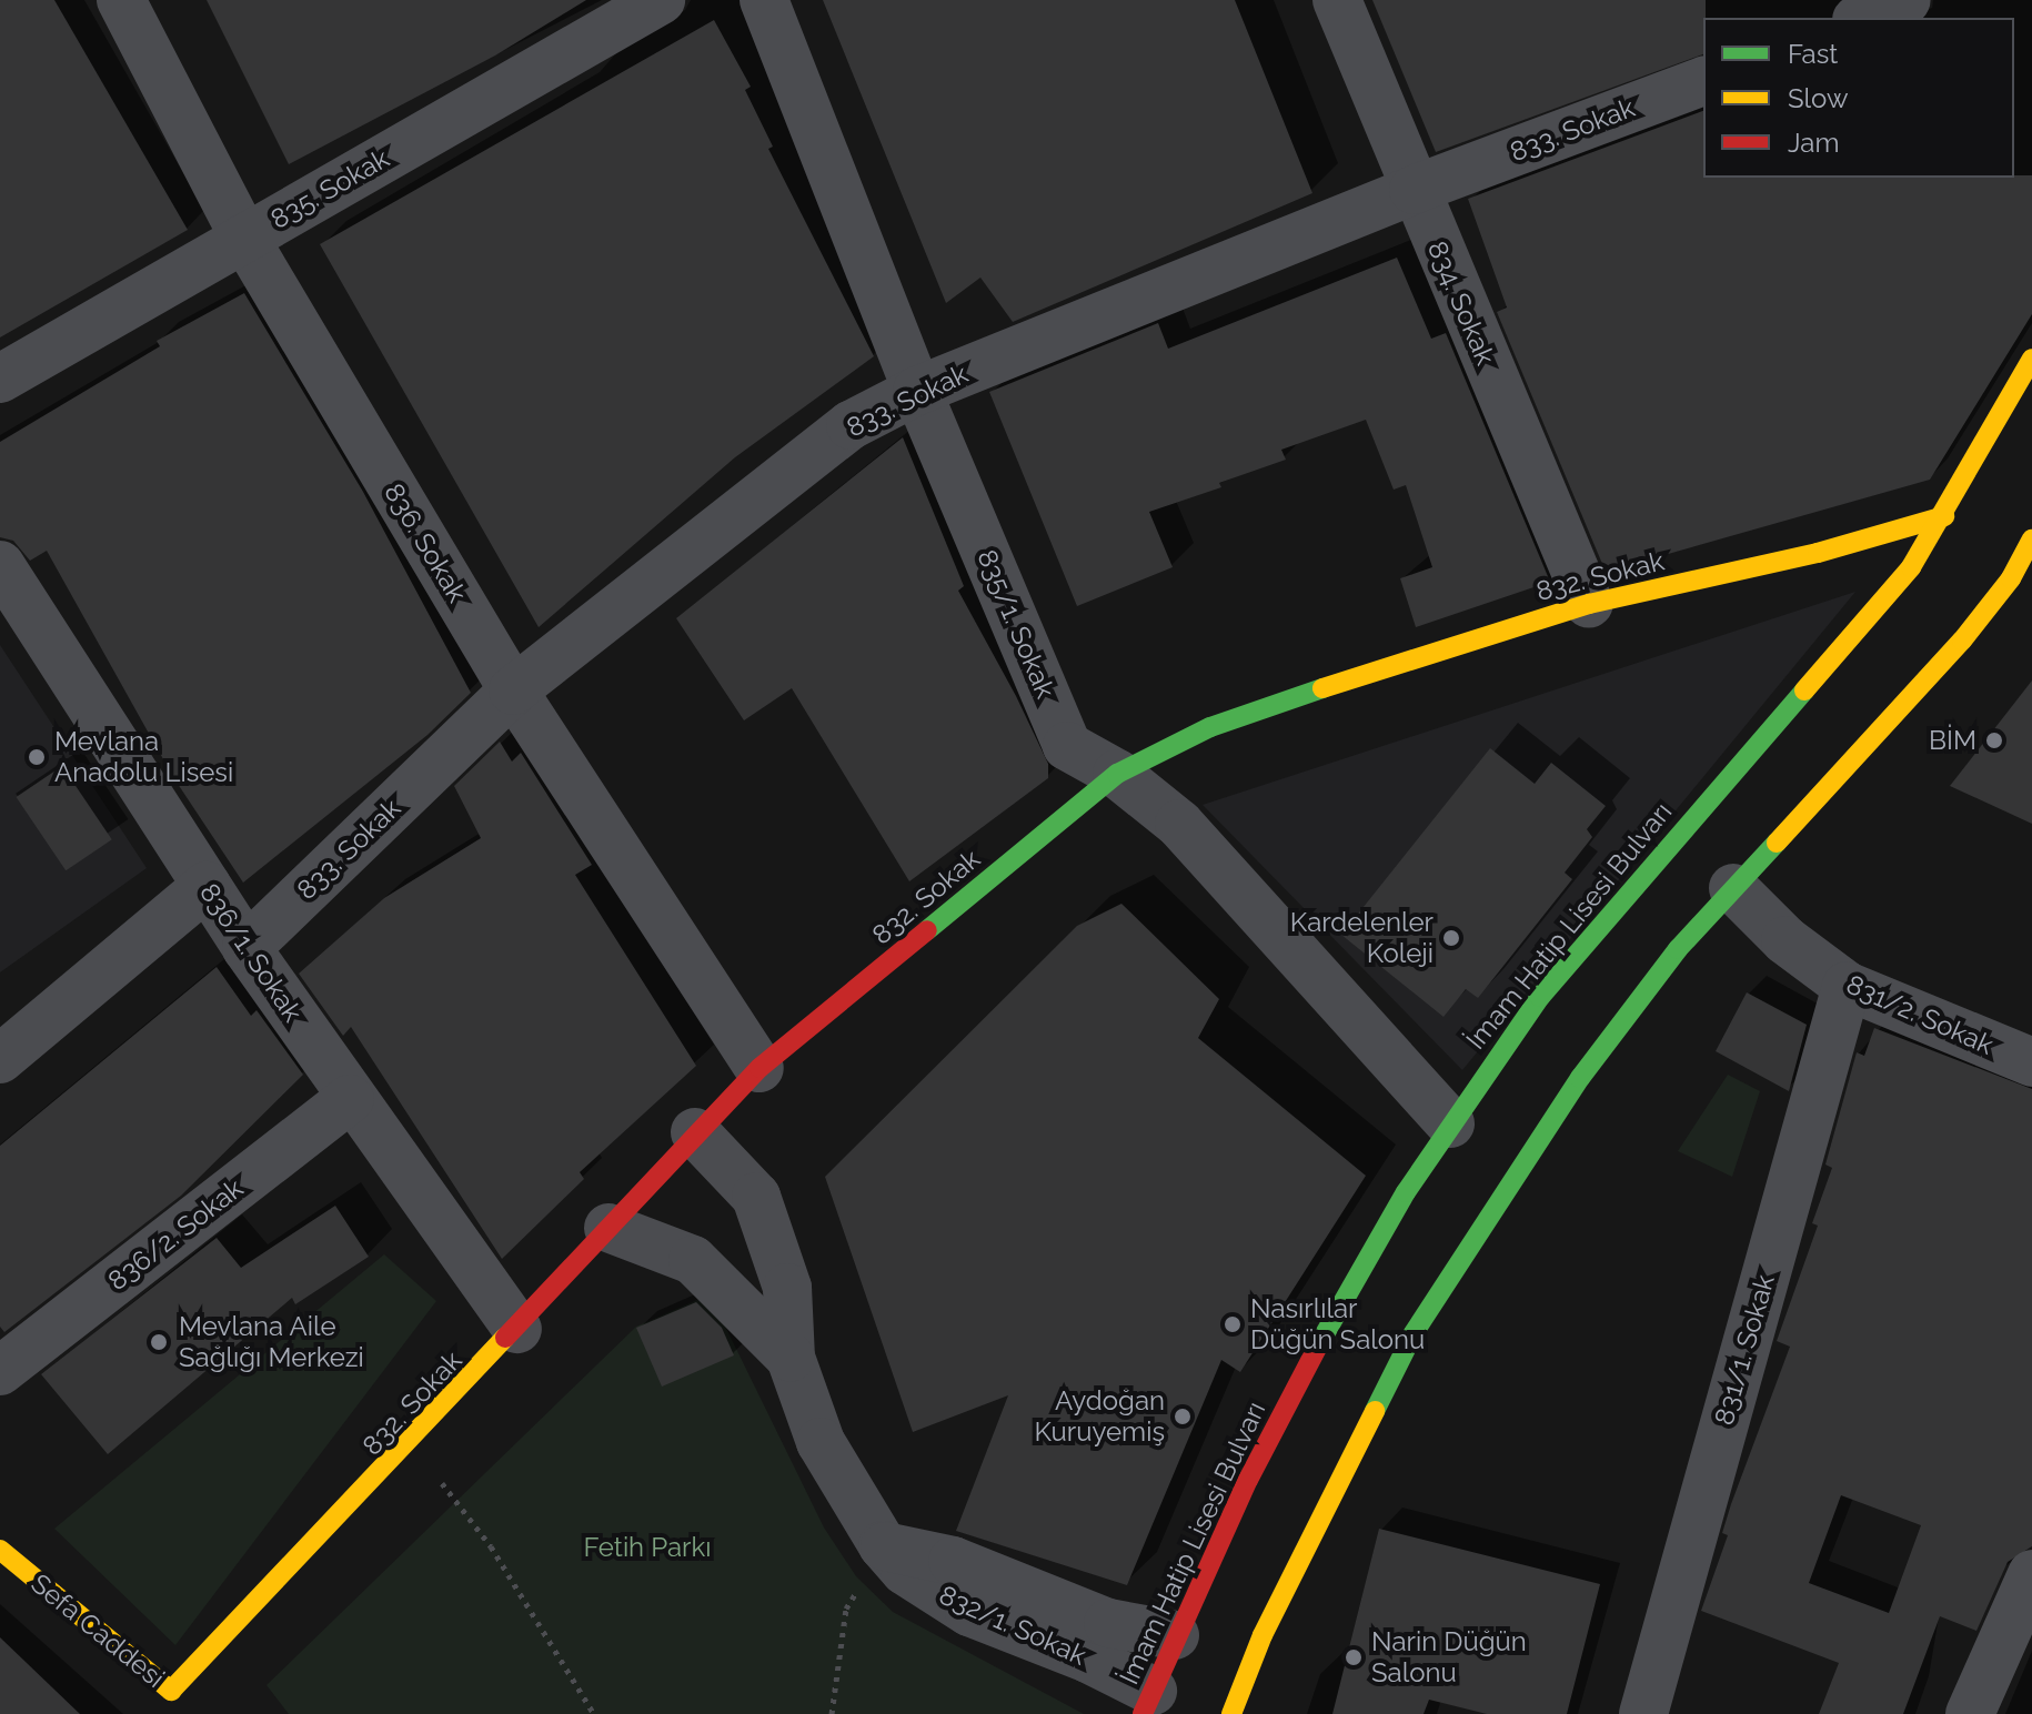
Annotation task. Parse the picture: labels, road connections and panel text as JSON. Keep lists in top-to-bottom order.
{
  "streets": {
    "main road": ["832. Sokak", "İmam Hatip Lisesi Bulvarı", "Sefa Caddesi"],
    "street": [
      "833. Sokak",
      "835. Sokak",
      "834. Sokak",
      "836. Sokak",
      "835/1. Sokak",
      "836/1. Sokak",
      "831/2. Sokak",
      "836/2. Sokak",
      "831/1. Sokak",
      "832/1. Sokak"
    ]
  },
  "crossings": [
    ["833. Sokak", "834. Sokak"],
    ["833. Sokak", "836. Sokak"],
    ["833. Sokak", "835/1. Sokak"],
    ["833. Sokak", "836/1. Sokak"],
    ["835. Sokak", "836. Sokak"],
    ["834. Sokak", "832. Sokak"],
    ["836. Sokak", "832. Sokak"],
    ["832. Sokak", "835/1. Sokak"],
    ["832. Sokak", "İmam Hatip Lisesi Bulvarı"],
    ["832. Sokak", "836/1. Sokak"],
    ["832. Sokak", "832/1. Sokak"],
    ["832. Sokak", "Sefa Caddesi"],
    ["835/1. Sokak", "İmam Hatip Lisesi Bulvarı"],
    ["İmam Hatip Lisesi Bulvarı", "832/1. Sokak"],
    ["836/1. Sokak", "836/2. Sokak"],
    ["831/2. Sokak", "831/1. Sokak"]
  ],
  "parks": ["Fetih Parkı"],
  "places": [
    "BİM",
    "Mevlana Anadolu Lisesi",
    "Kardelenler Koleji",
    "Nasırlılar Düğün Salonu",
    "Mevlana Aile Sağlığı Merkezi",
    "Aydoğan Kuruyemiş",
    "Narin Düğün Salonu"
  ],
  "legend": ["Fast", "Slow", "Jam"]
}
